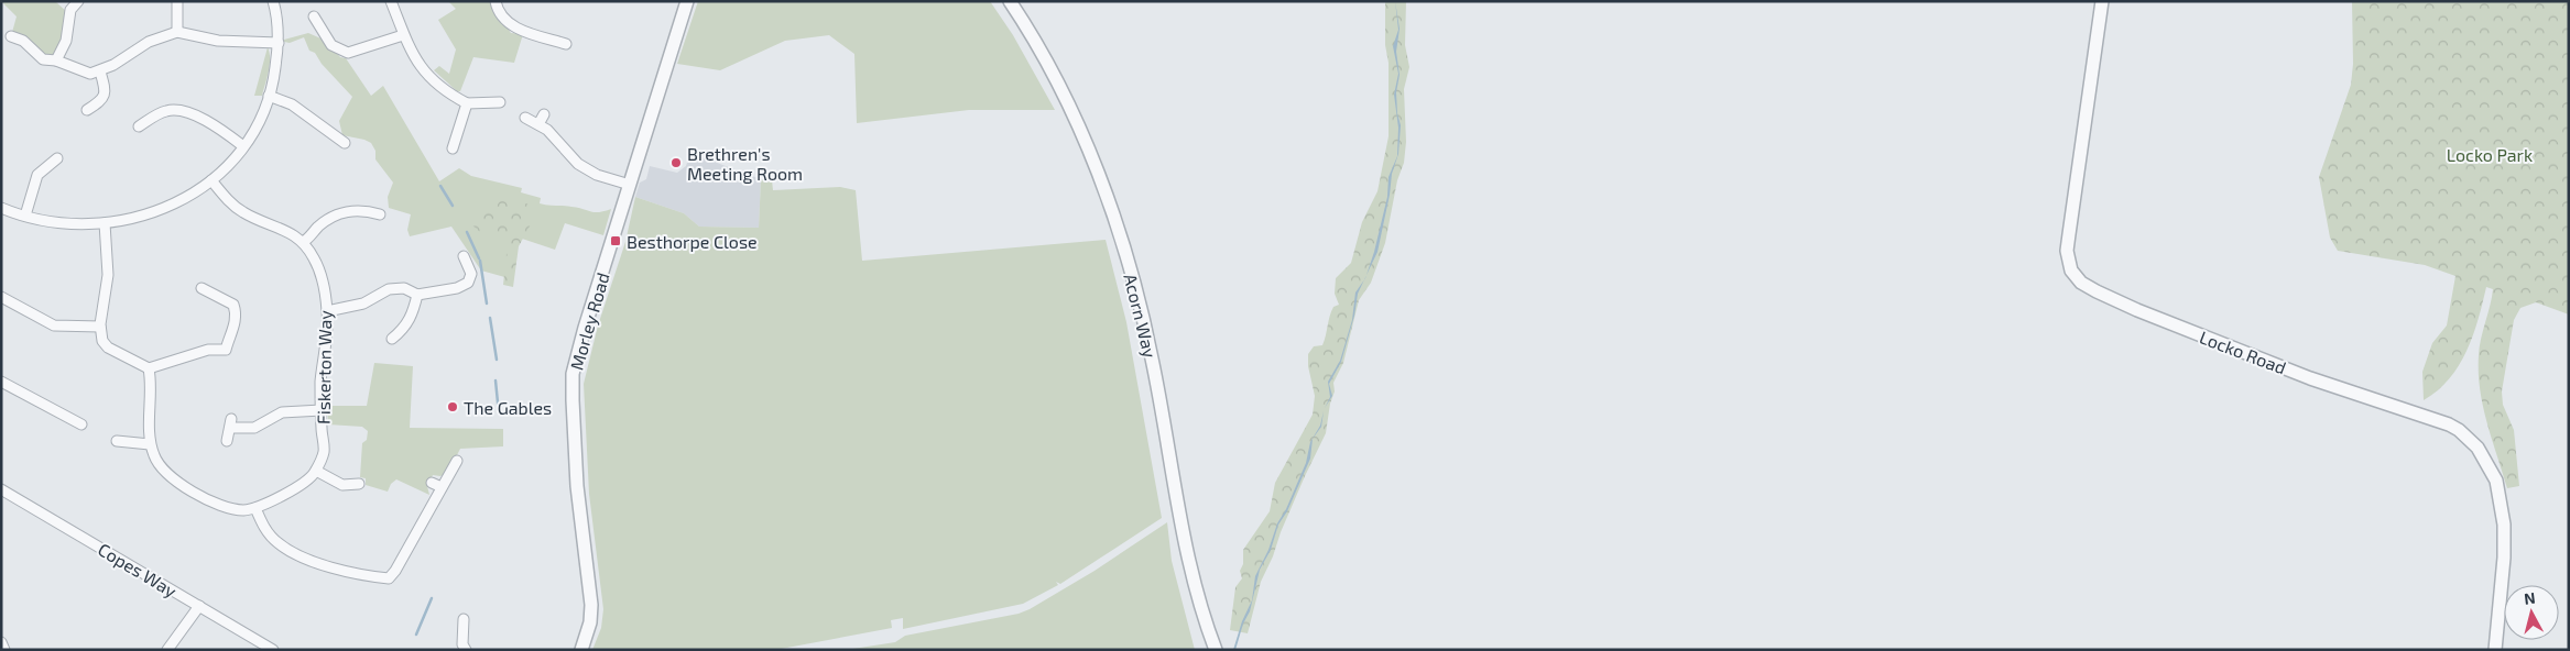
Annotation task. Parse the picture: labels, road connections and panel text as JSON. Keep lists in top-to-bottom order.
{
  "streets": {
    "street": [
      "Acorn Way",
      "Morley Road",
      "Locko Road",
      "Fiskerton Way",
      "Copes Way"
    ]
  },
  "parks": ["Locko Park"],
  "places": {
    "other": ["Brethren's Meeting Room", "The Gables"],
    "transit": ["Besthorpe Close"]
  },
  "north": "top"
}
